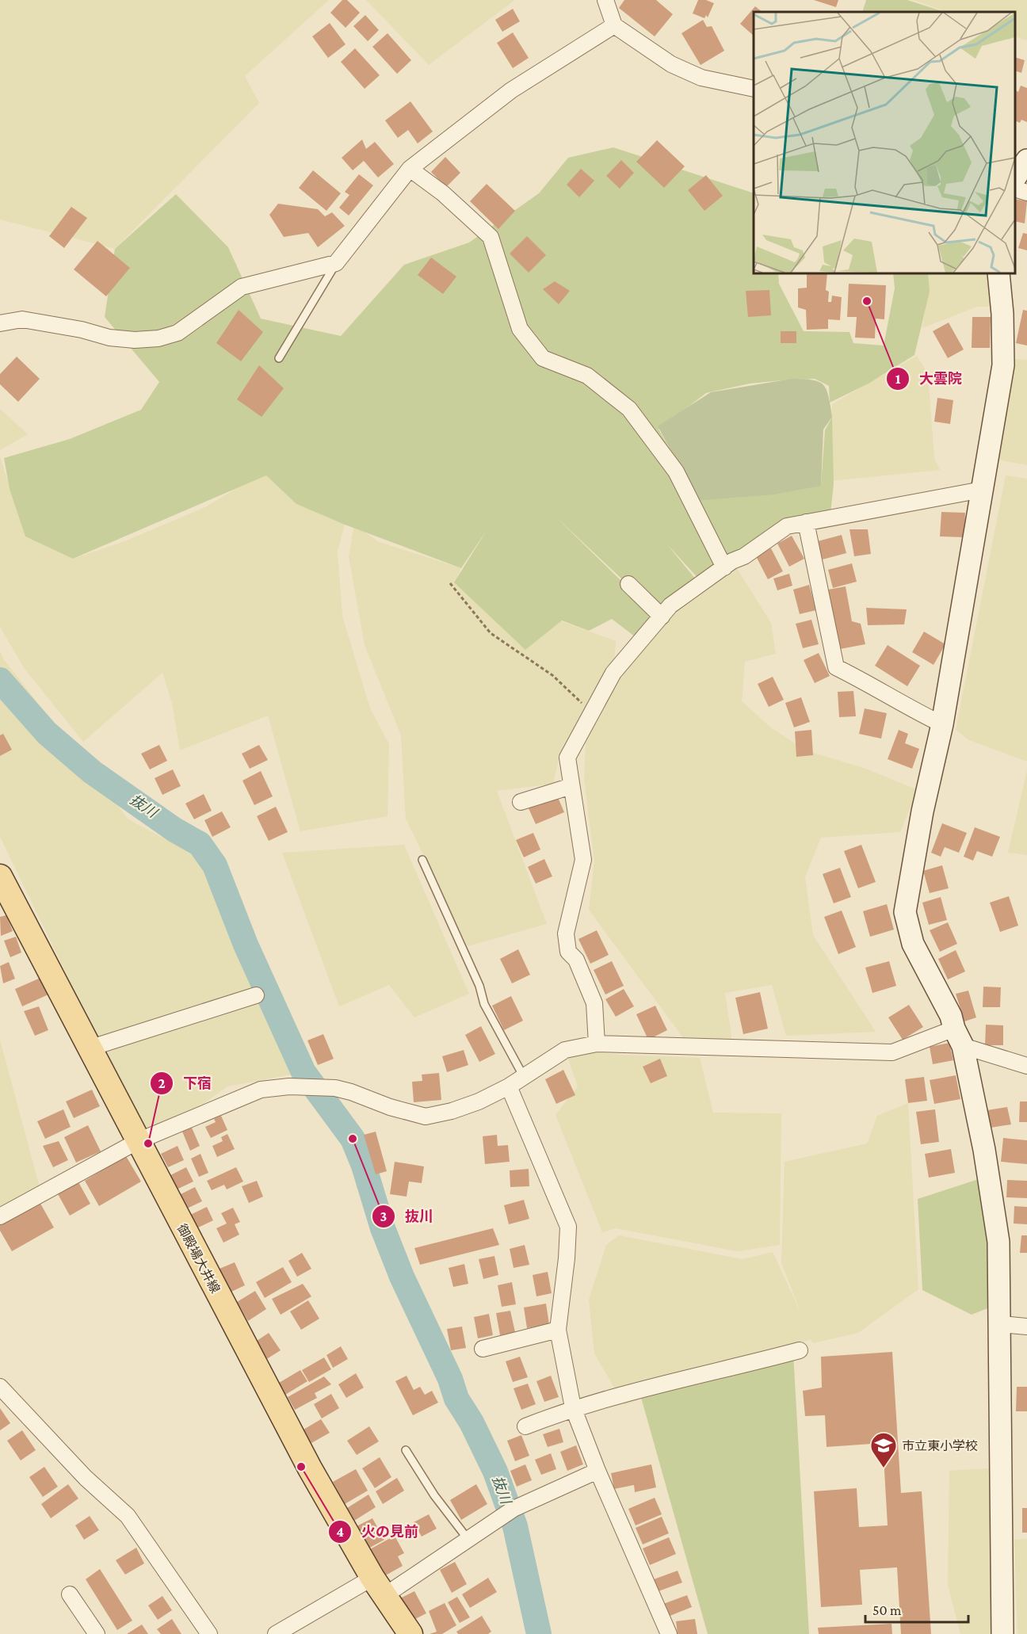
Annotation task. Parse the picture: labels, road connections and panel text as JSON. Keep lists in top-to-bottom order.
{
  "streets": {
    "main road": ["御殿場大井線"]
  },
  "water": ["抜川"],
  "places": {
    "other": [
      "大雲院",
      "抜川",
      "下宿",
      "火の見前"
    ],
    "school or university": ["市立東小学校"]
  },
  "scale_bar": "50 m"
}
